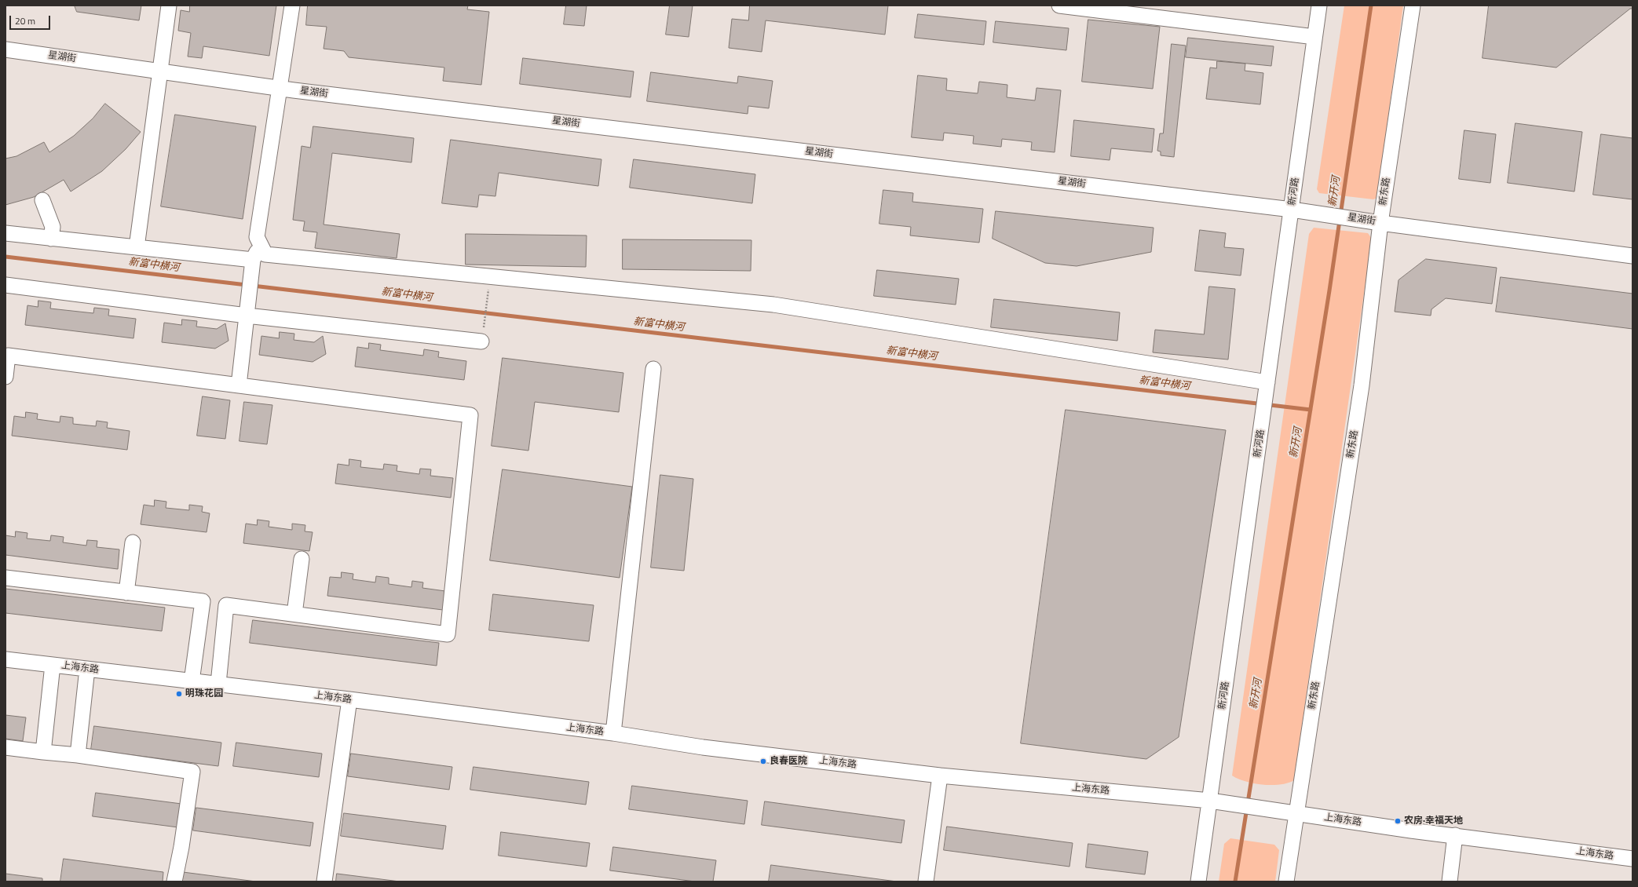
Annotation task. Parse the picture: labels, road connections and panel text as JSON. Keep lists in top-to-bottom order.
{
  "streets": {
    "street": [
      "星湖街",
      "新河路",
      "新东路",
      "上海东路"
    ]
  },
  "crossings": [
    ["星湖街", "新河路"],
    ["星湖街", "新东路"],
    ["新河路", "上海东路"],
    ["新东路", "上海东路"]
  ],
  "water": ["新开河", "新富中横河"],
  "places": ["明珠花园", "良春医院", "农房·幸福天地"],
  "scale_bar": "20 m"
}
